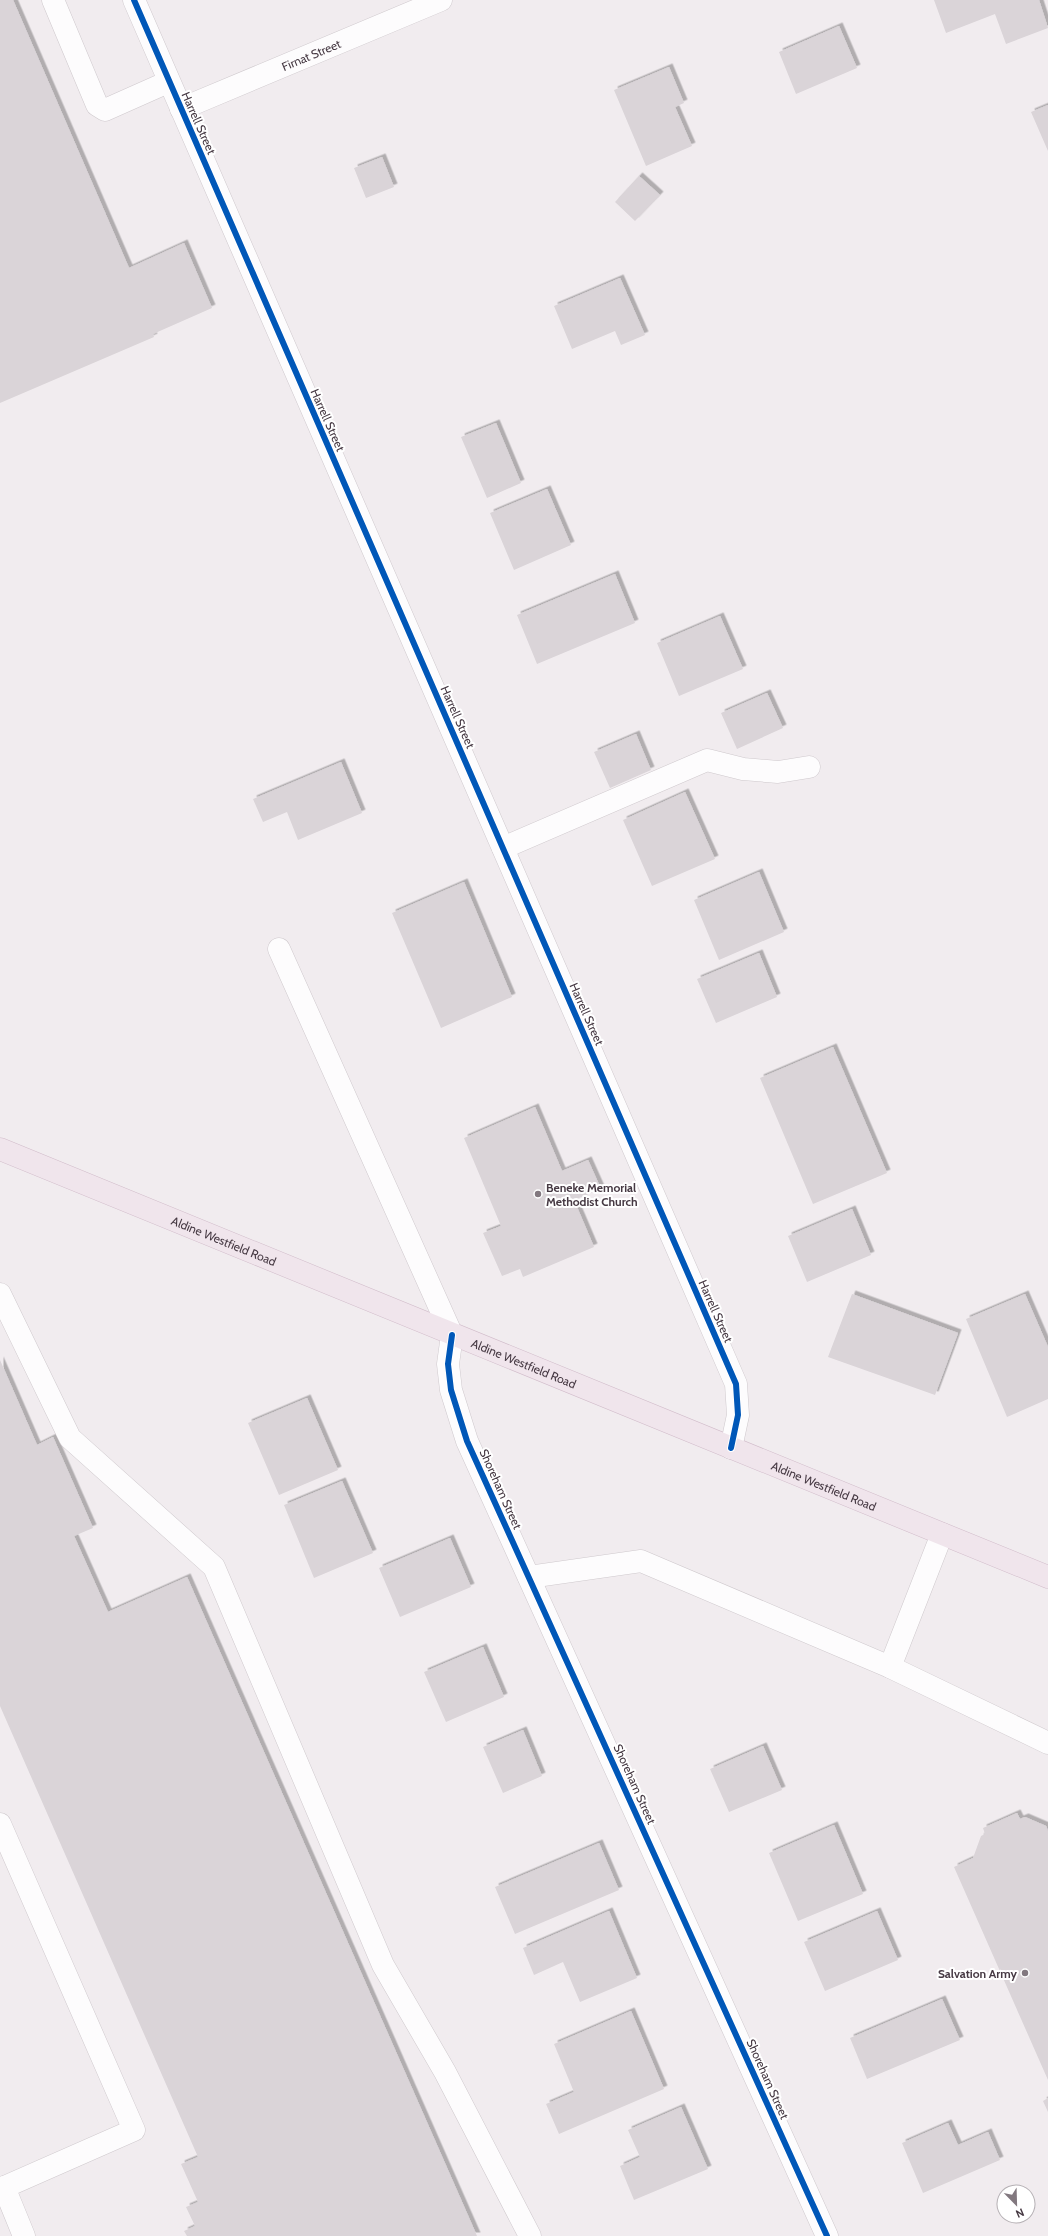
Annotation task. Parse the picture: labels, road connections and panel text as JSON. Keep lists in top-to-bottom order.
{
  "streets": {
    "main road": ["Aldine Westfield Road"],
    "street": ["Firnat Street", "Harrell Street", "Shoreham Street"]
  },
  "crossings": [
    ["Firnat Street", "Harrell Street"],
    ["Harrell Street", "Aldine Westfield Road"],
    ["Aldine Westfield Road", "Shoreham Street"]
  ],
  "places": ["Beneke Memorial Methodist Church", "Salvation Army"],
  "north": "bottom right"
}
